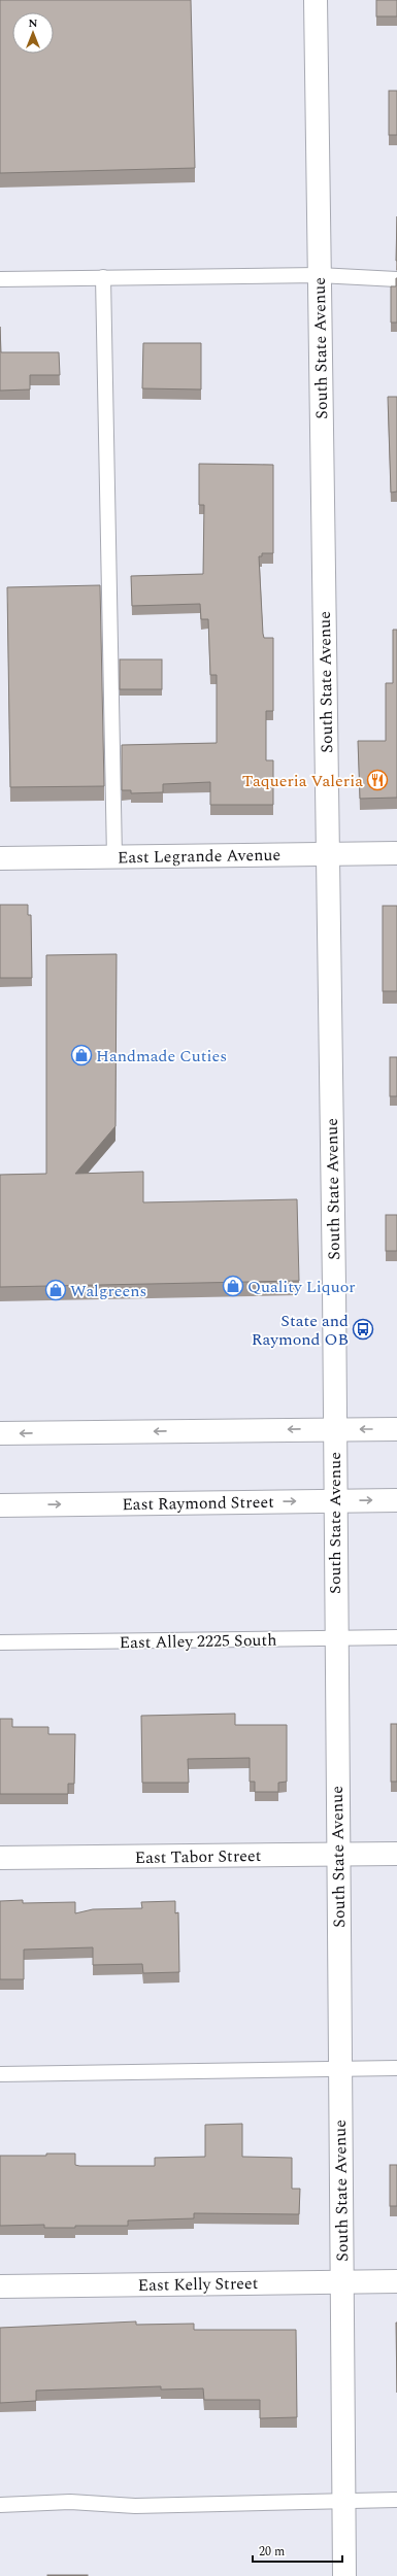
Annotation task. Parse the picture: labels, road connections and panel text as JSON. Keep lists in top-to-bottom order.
{
  "streets": {
    "street": [
      "South State Avenue",
      "East Legrande Avenue",
      "East Raymond Street",
      "East Tabor Street",
      "East Kelly Street"
    ],
    "lane": ["East Alley 2225 South"]
  },
  "crossings": [
    ["South State Avenue", "East Legrande Avenue"],
    ["South State Avenue", "East Raymond Street"],
    ["South State Avenue", "East Alley 2225 South"],
    ["South State Avenue", "East Tabor Street"],
    ["South State Avenue", "East Kelly Street"]
  ],
  "places": {
    "restaurant": ["Taqueria Valeria"],
    "shop": ["Handmade Cuties", "Quality Liquor", "Walgreens"],
    "bus stop": ["State and Raymond OB"]
  },
  "scale_bar": "20 m",
  "north": "top"
}
